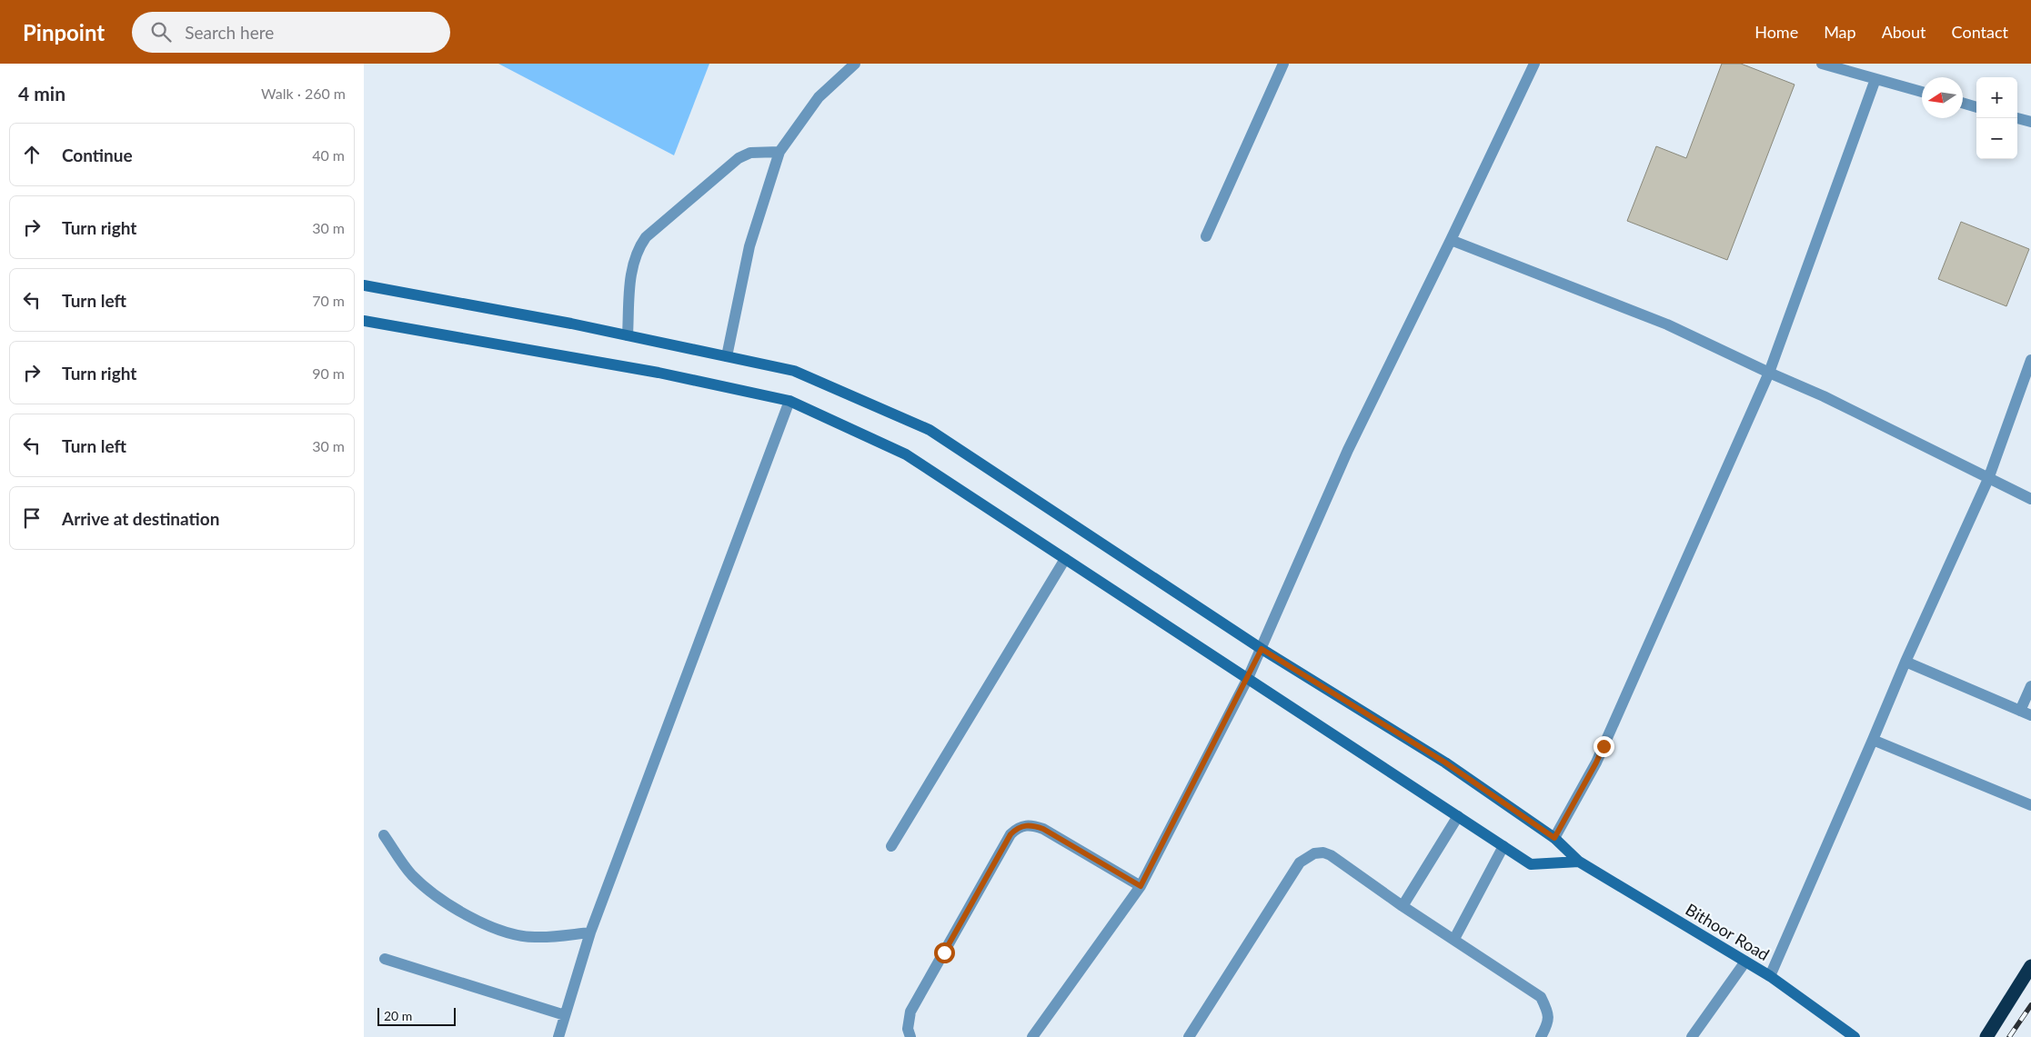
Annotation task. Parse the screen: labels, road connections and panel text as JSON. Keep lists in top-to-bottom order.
{
  "streets": {
    "street": ["Bithoor Road"]
  },
  "scale_bar": "20 m",
  "north": "left",
  "page": {
    "header": "Pinpoint",
    "search": "Search here",
    "nav": [
      "Home",
      "Map",
      "About",
      "Contact"
    ],
    "heading": ["4 min", "Walk · 260 m"],
    "map_buttons": ["+", "−"],
    "list": [
      ["Continue", "40 m"],
      ["Turn right", "30 m"],
      ["Turn left", "70 m"],
      ["Turn right", "90 m"],
      ["Turn left", "30 m"],
      "Arrive at destination"
    ],
    "scale": "20 m"
  }
}
